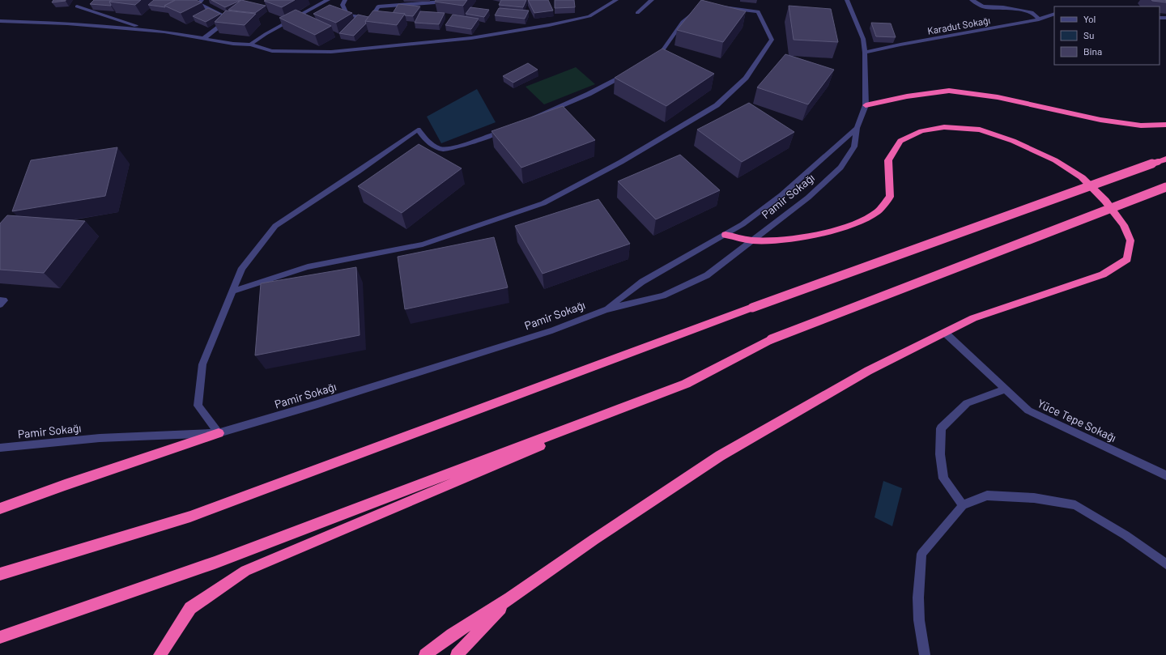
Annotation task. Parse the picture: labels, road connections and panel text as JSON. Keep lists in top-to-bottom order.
{
  "streets": {
    "street": ["Karadut Sokağı", "Pamir Sokağı", "Yüce Tepe Sokağı"]
  },
  "crossings": [
    ["Karadut Sokağı", "Pamir Sokağı"]
  ],
  "legend": ["Yol", "Su", "Bina"]
}
